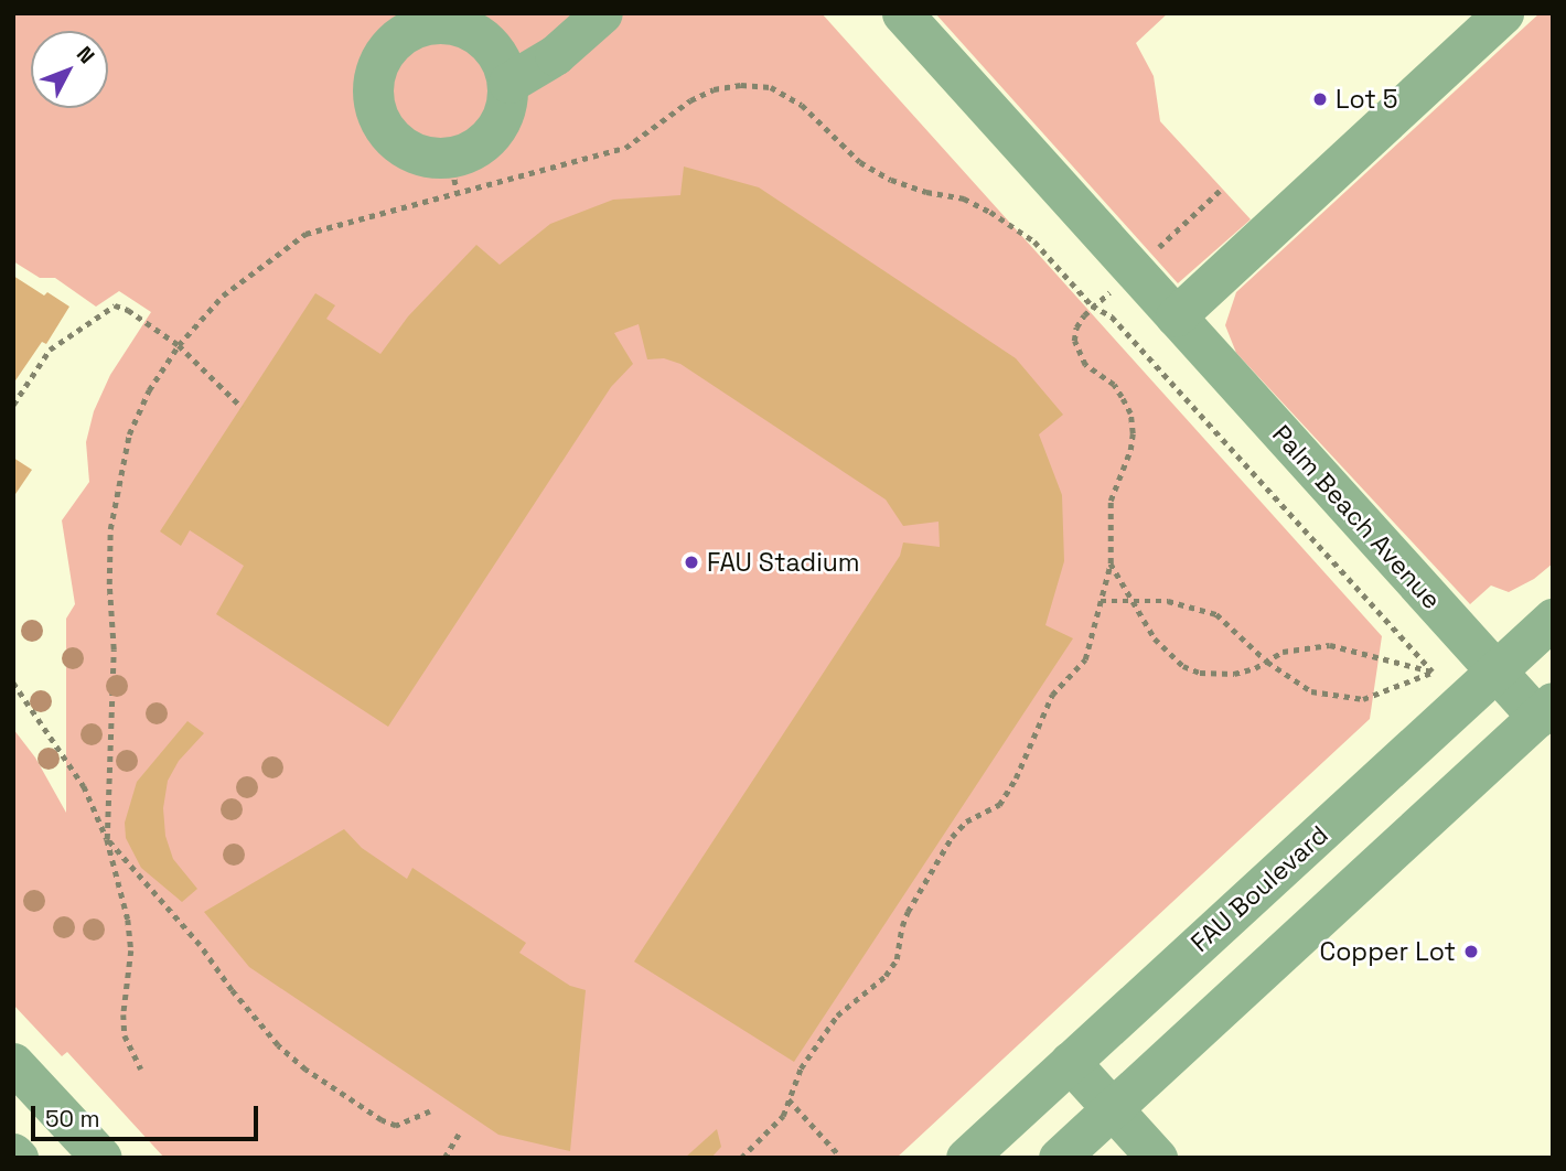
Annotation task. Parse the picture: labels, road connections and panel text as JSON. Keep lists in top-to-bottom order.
{
  "streets": {
    "street": ["Palm Beach Avenue", "FAU Boulevard"]
  },
  "crossings": [
    ["Palm Beach Avenue", "FAU Boulevard"]
  ],
  "places": ["Lot 5", "FAU Stadium", "Copper Lot"],
  "scale_bar": "50 m",
  "north": "top right"
}
